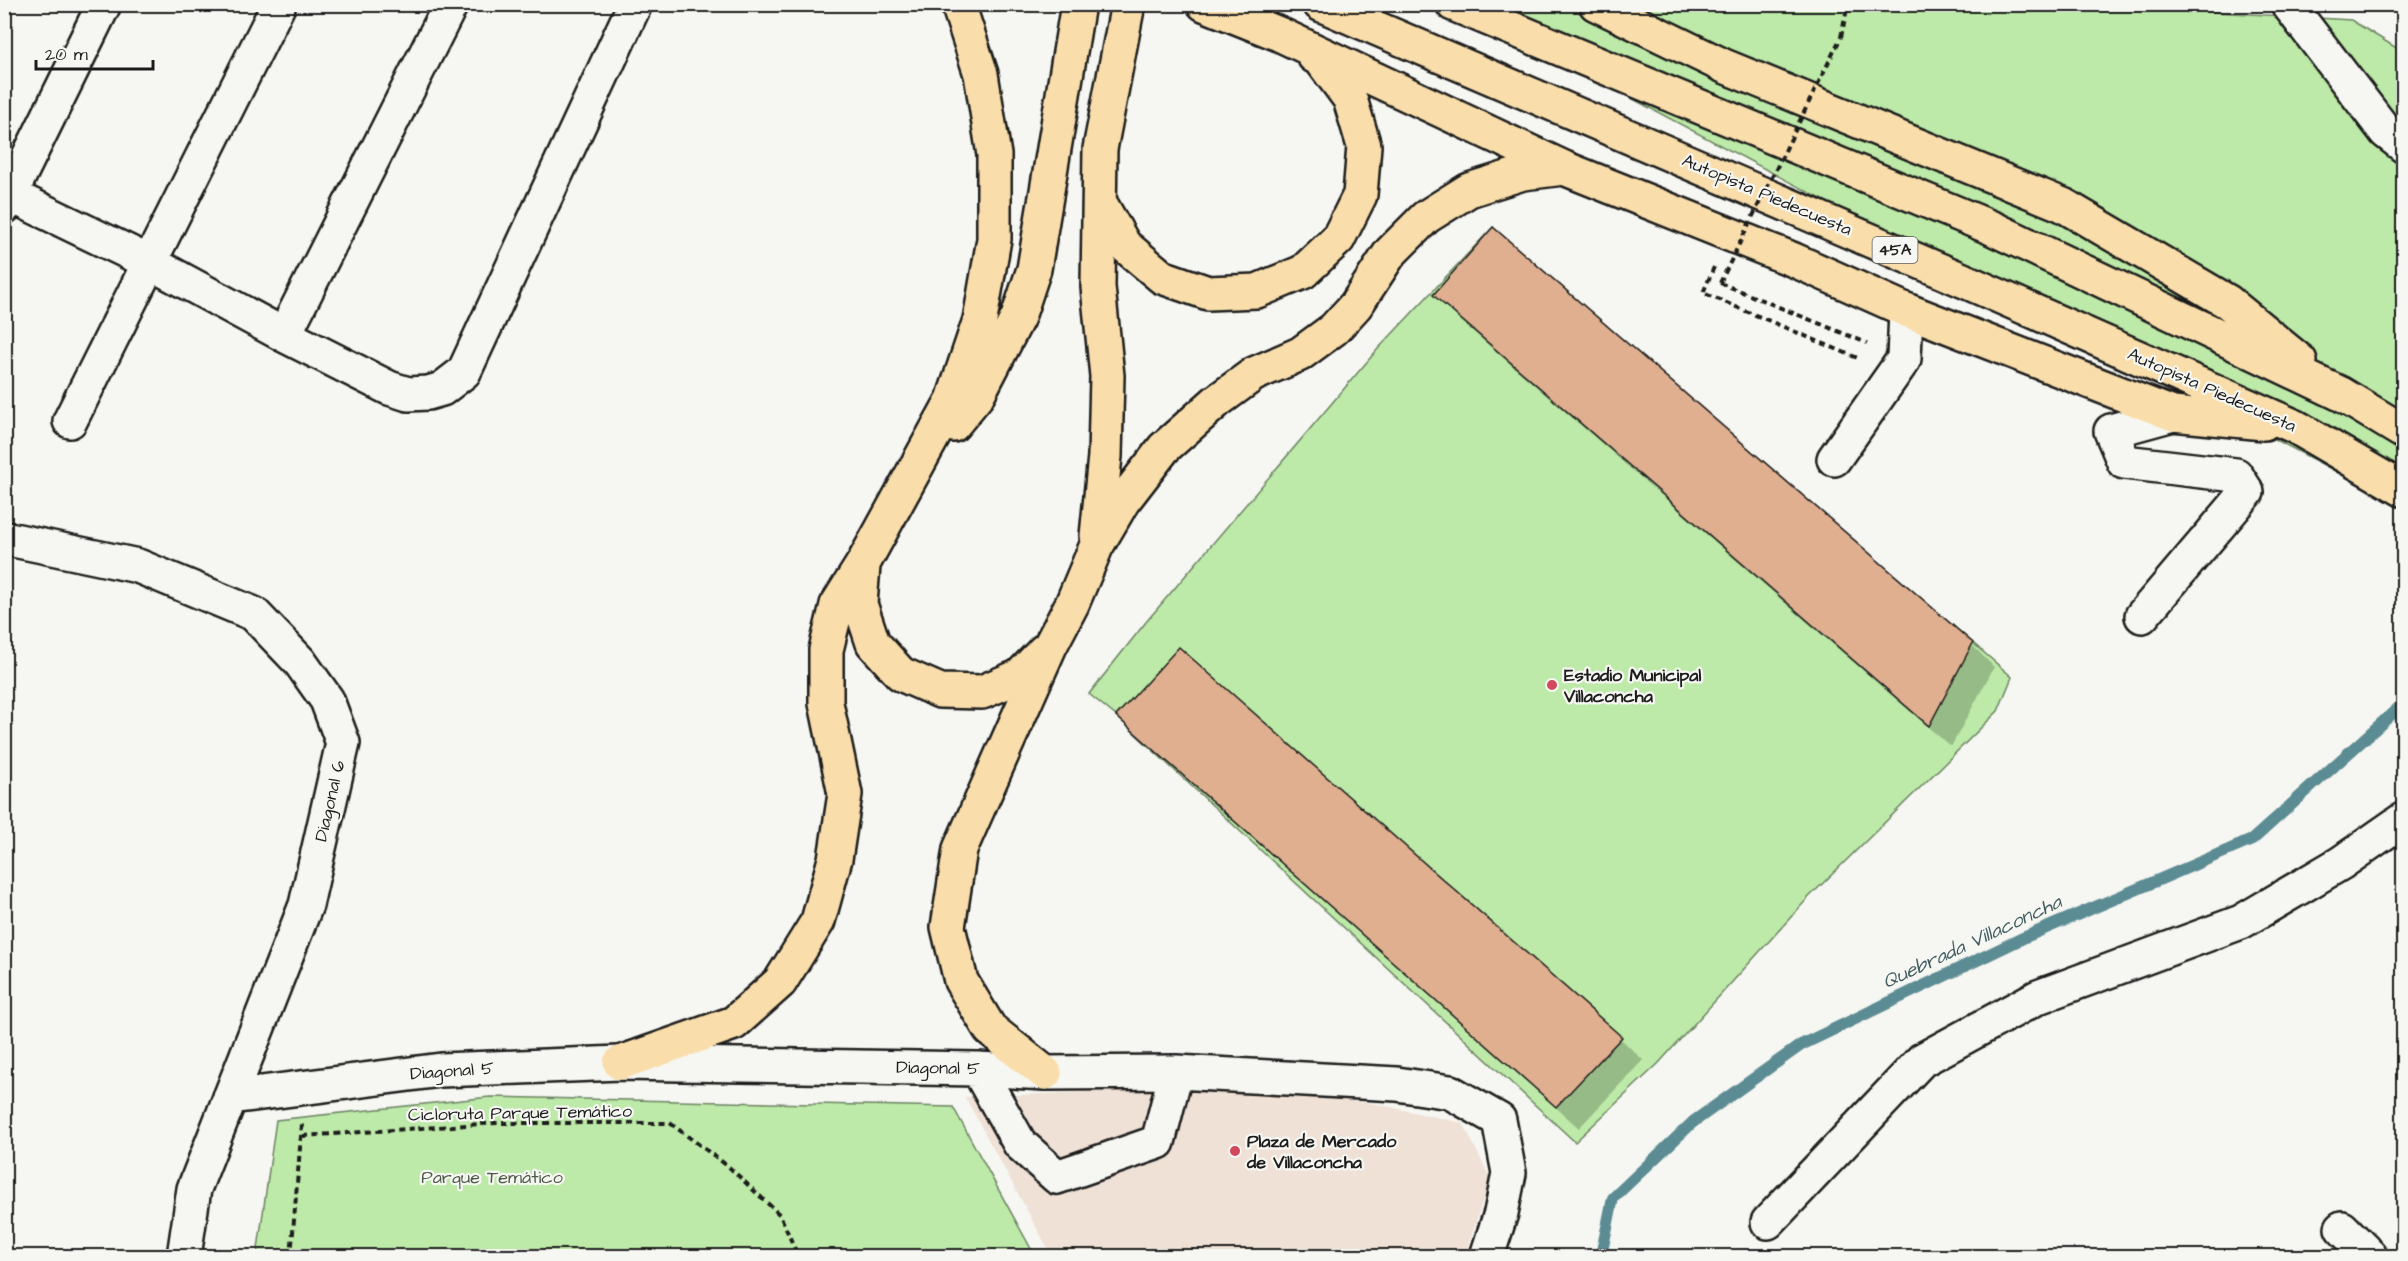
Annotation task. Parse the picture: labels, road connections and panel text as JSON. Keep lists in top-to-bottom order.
{
  "streets": {
    "highway": ["Autopista Piedecuesta", "45A"],
    "street": ["Diagonal 6", "Diagonal 5"],
    "path": ["Cicloruta Parque Temático"]
  },
  "crossings": [
    ["Diagonal 6", "Diagonal 5"]
  ],
  "water": ["Quebrada Villaconcha"],
  "parks": ["Parque Temático"],
  "places": ["Estadio Municipal Villaconcha", "Plaza de Mercado de Villaconcha"],
  "scale_bar": "20 m"
}
